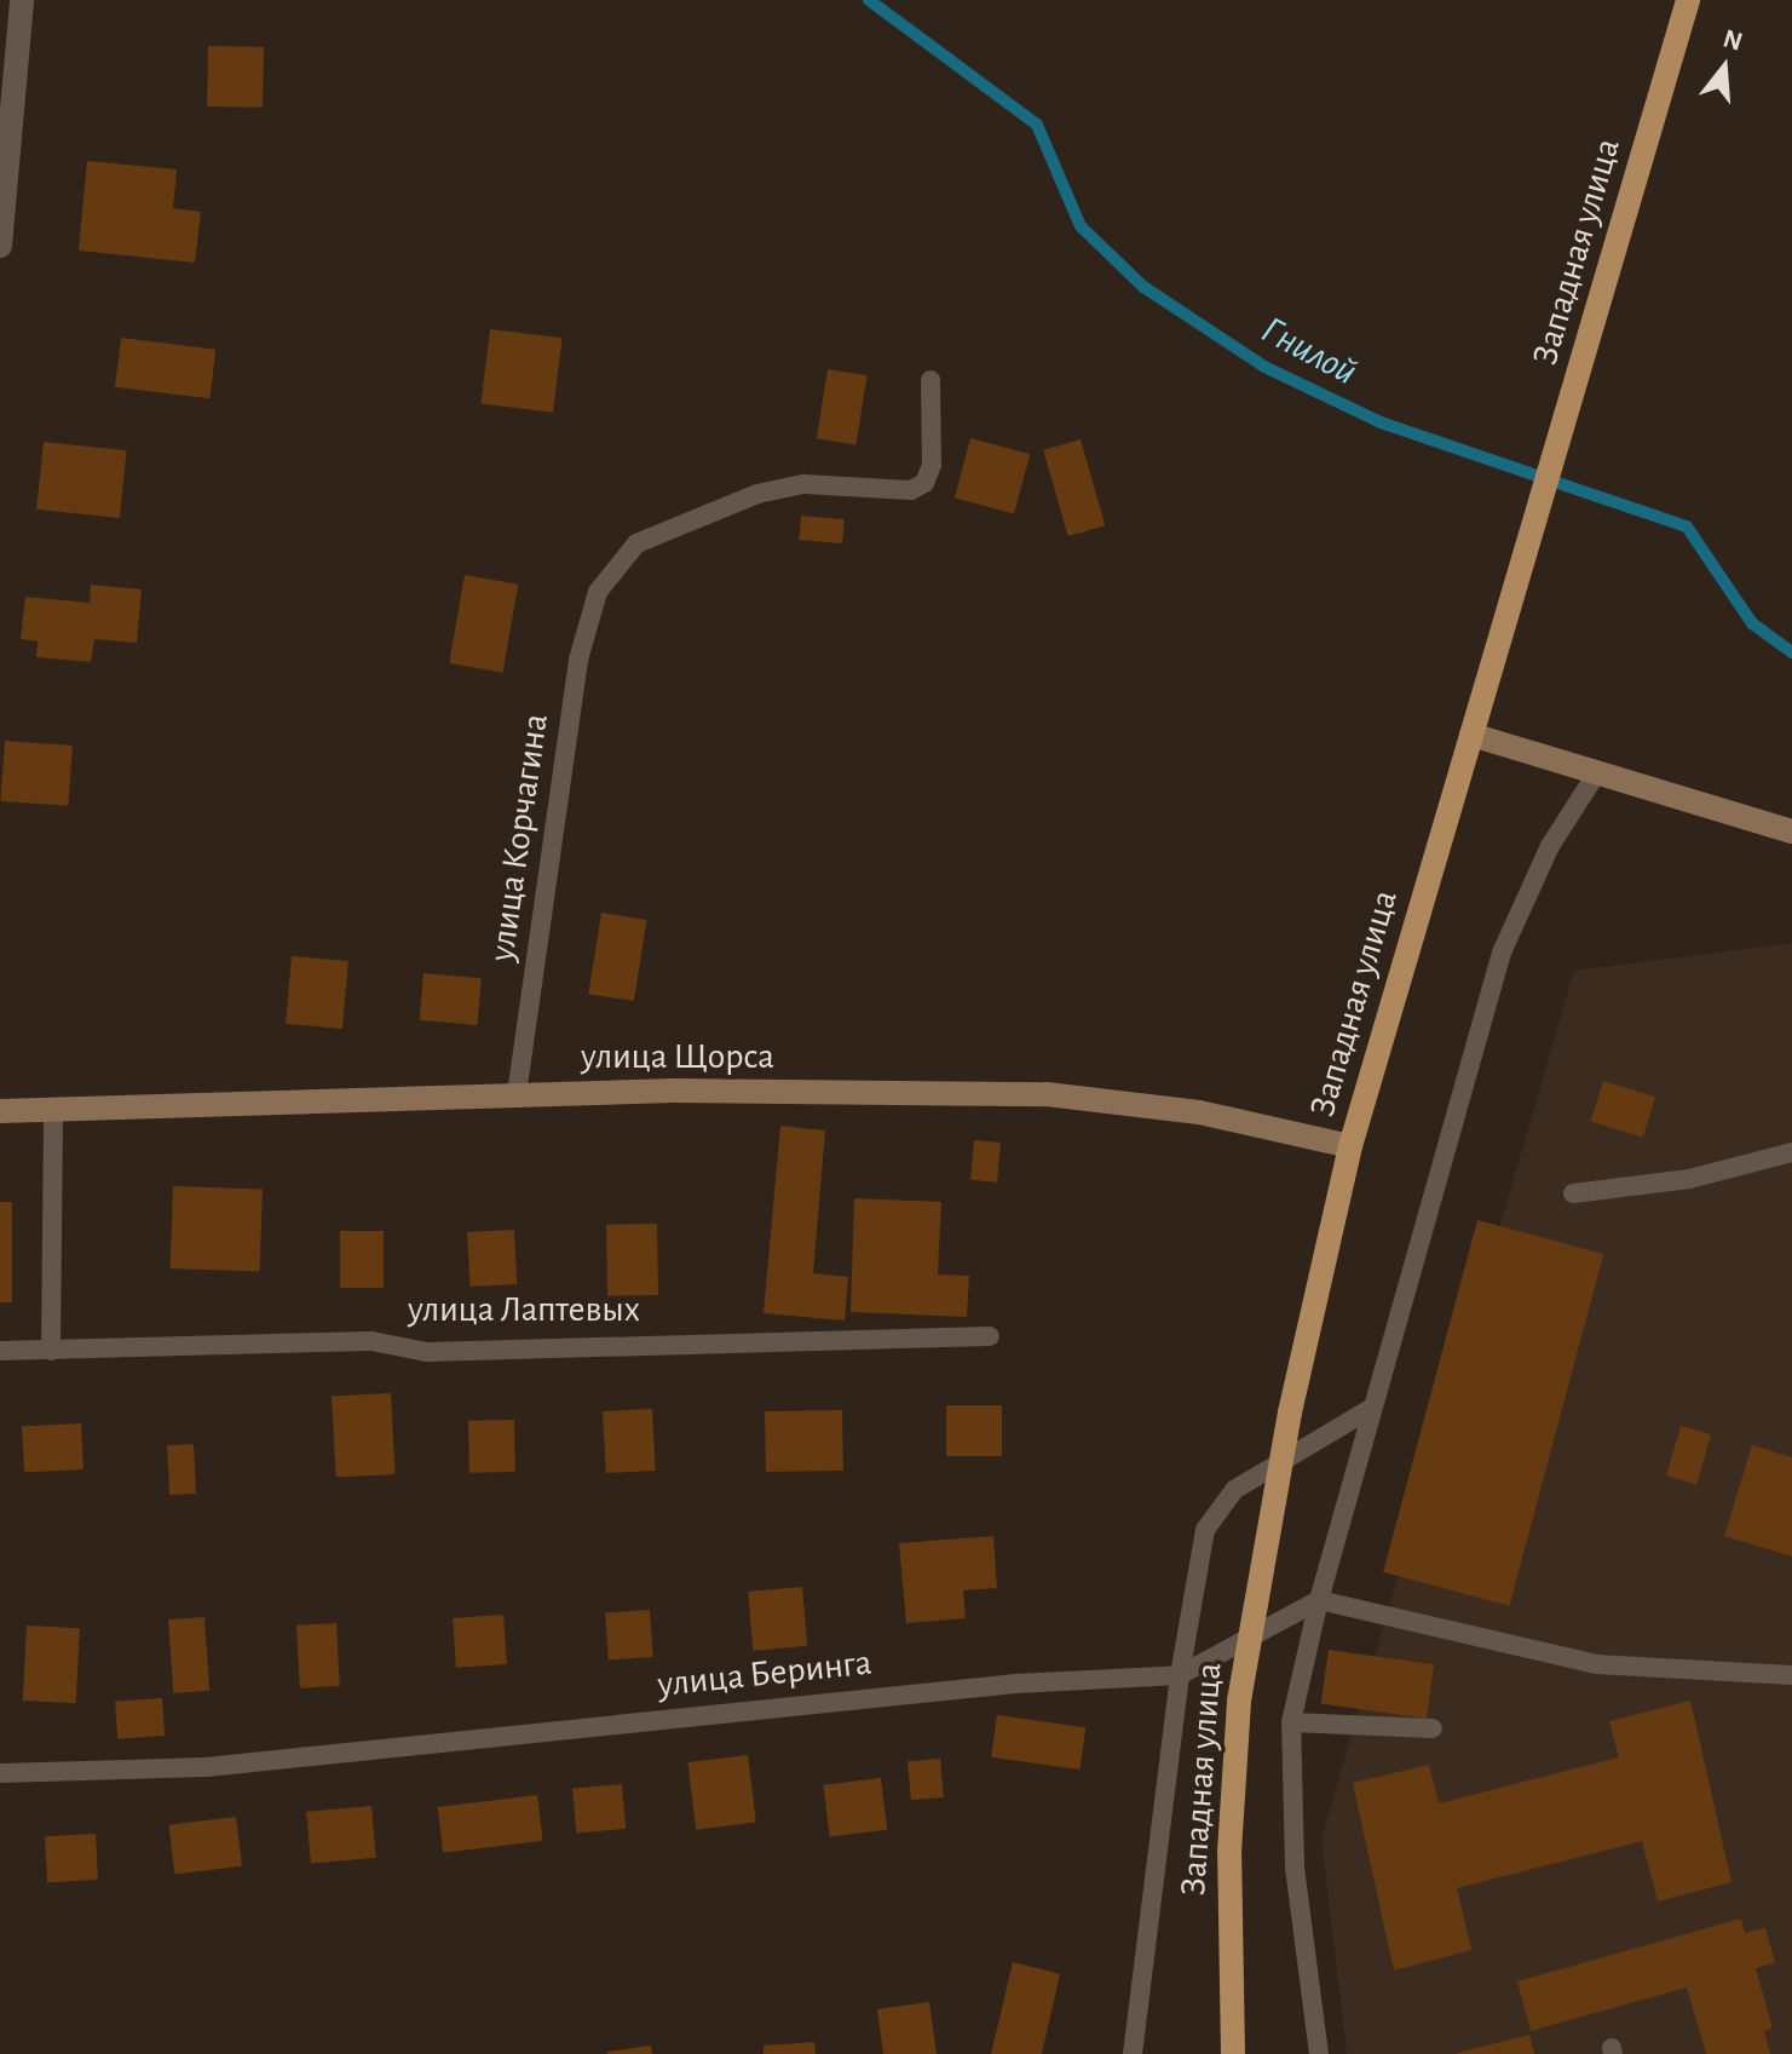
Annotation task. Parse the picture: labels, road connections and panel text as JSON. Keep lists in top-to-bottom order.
{
  "streets": {
    "main road": ["Западная улица", "улица Щорса"],
    "lane": ["улица Корчагина", "улица Лаптевых", "улица Беринга"]
  },
  "crossings": [
    ["Западная улица", "улица Щорса"],
    ["улица Корчагина", "улица Щорса"]
  ],
  "water": ["Гнилой"],
  "north": "top"
}
